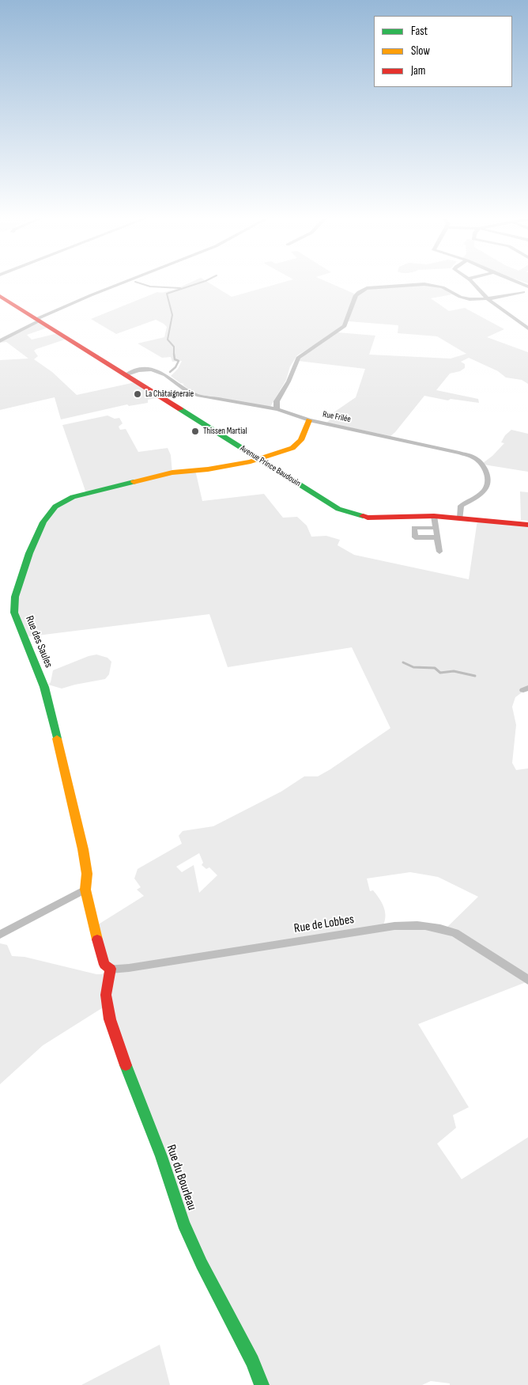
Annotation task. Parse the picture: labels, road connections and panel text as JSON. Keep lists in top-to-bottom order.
{
  "streets": {
    "street": [
      "Rue Frilée",
      "Avenue Prince Baudouin",
      "Rue des Saules",
      "Rue de Lobbes",
      "Rue du Bourleau"
    ]
  },
  "crossings": [
    ["Rue Frilée", "Avenue Prince Baudouin"],
    ["Rue Frilée", "Rue des Saules"],
    ["Avenue Prince Baudouin", "Rue des Saules"],
    ["Rue des Saules", "Rue de Lobbes"],
    ["Rue des Saules", "Rue du Bourleau"],
    ["Rue de Lobbes", "Rue du Bourleau"]
  ],
  "places": ["La Châtaigneraie", "Thissen Martial"],
  "legend": ["Fast", "Slow", "Jam"]
}
